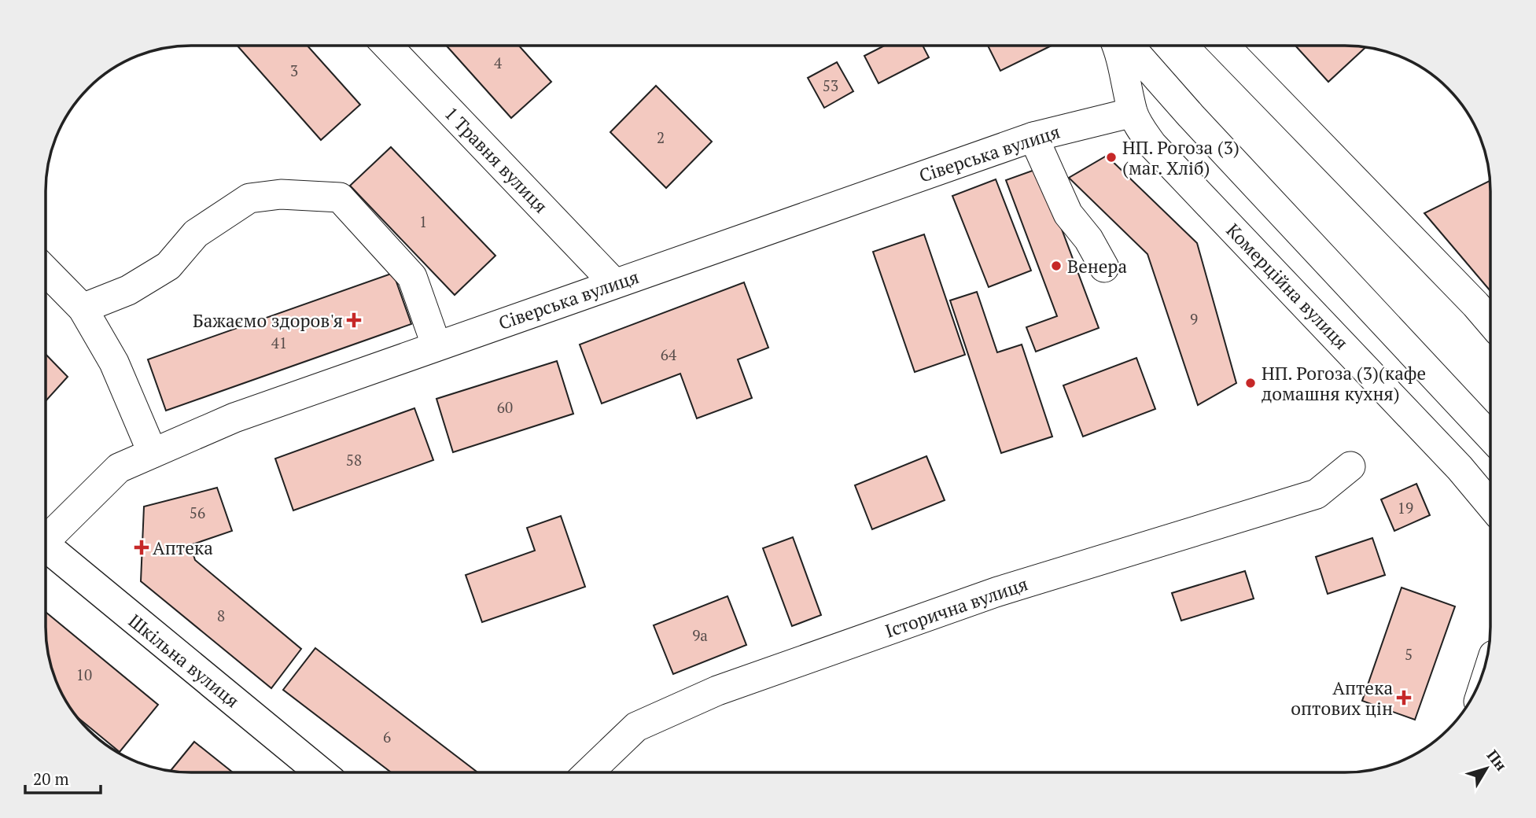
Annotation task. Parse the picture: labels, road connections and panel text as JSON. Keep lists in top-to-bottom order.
{
  "streets": {
    "main road": ["Шкільна вулиця"],
    "street": [
      "Сіверська вулиця",
      "1 Травня вулиця",
      "Комерційна вулиця",
      "Історична вулиця"
    ]
  },
  "crossings": [
    ["Сіверська вулиця", "1 Травня вулиця"],
    ["Сіверська вулиця", "Комерційна вулиця"]
  ],
  "places": {
    "other": ["НП. Рогоза (3) (маг. Хліб)", "Венера", "НП. Рогоза (3)(кафе домашня кухня)"],
    "health": ["Бажаємо здоров'я", "Аптека", "Аптека оптових цін"]
  },
  "house_numbers": [
    "4",
    "3",
    "53",
    "2",
    "1",
    "9",
    "41",
    "64",
    "60",
    "58",
    "19",
    "56",
    "8",
    "9а",
    "5",
    "10",
    "6"
  ],
  "scale_bar": "20 m",
  "north": "top right"
}
